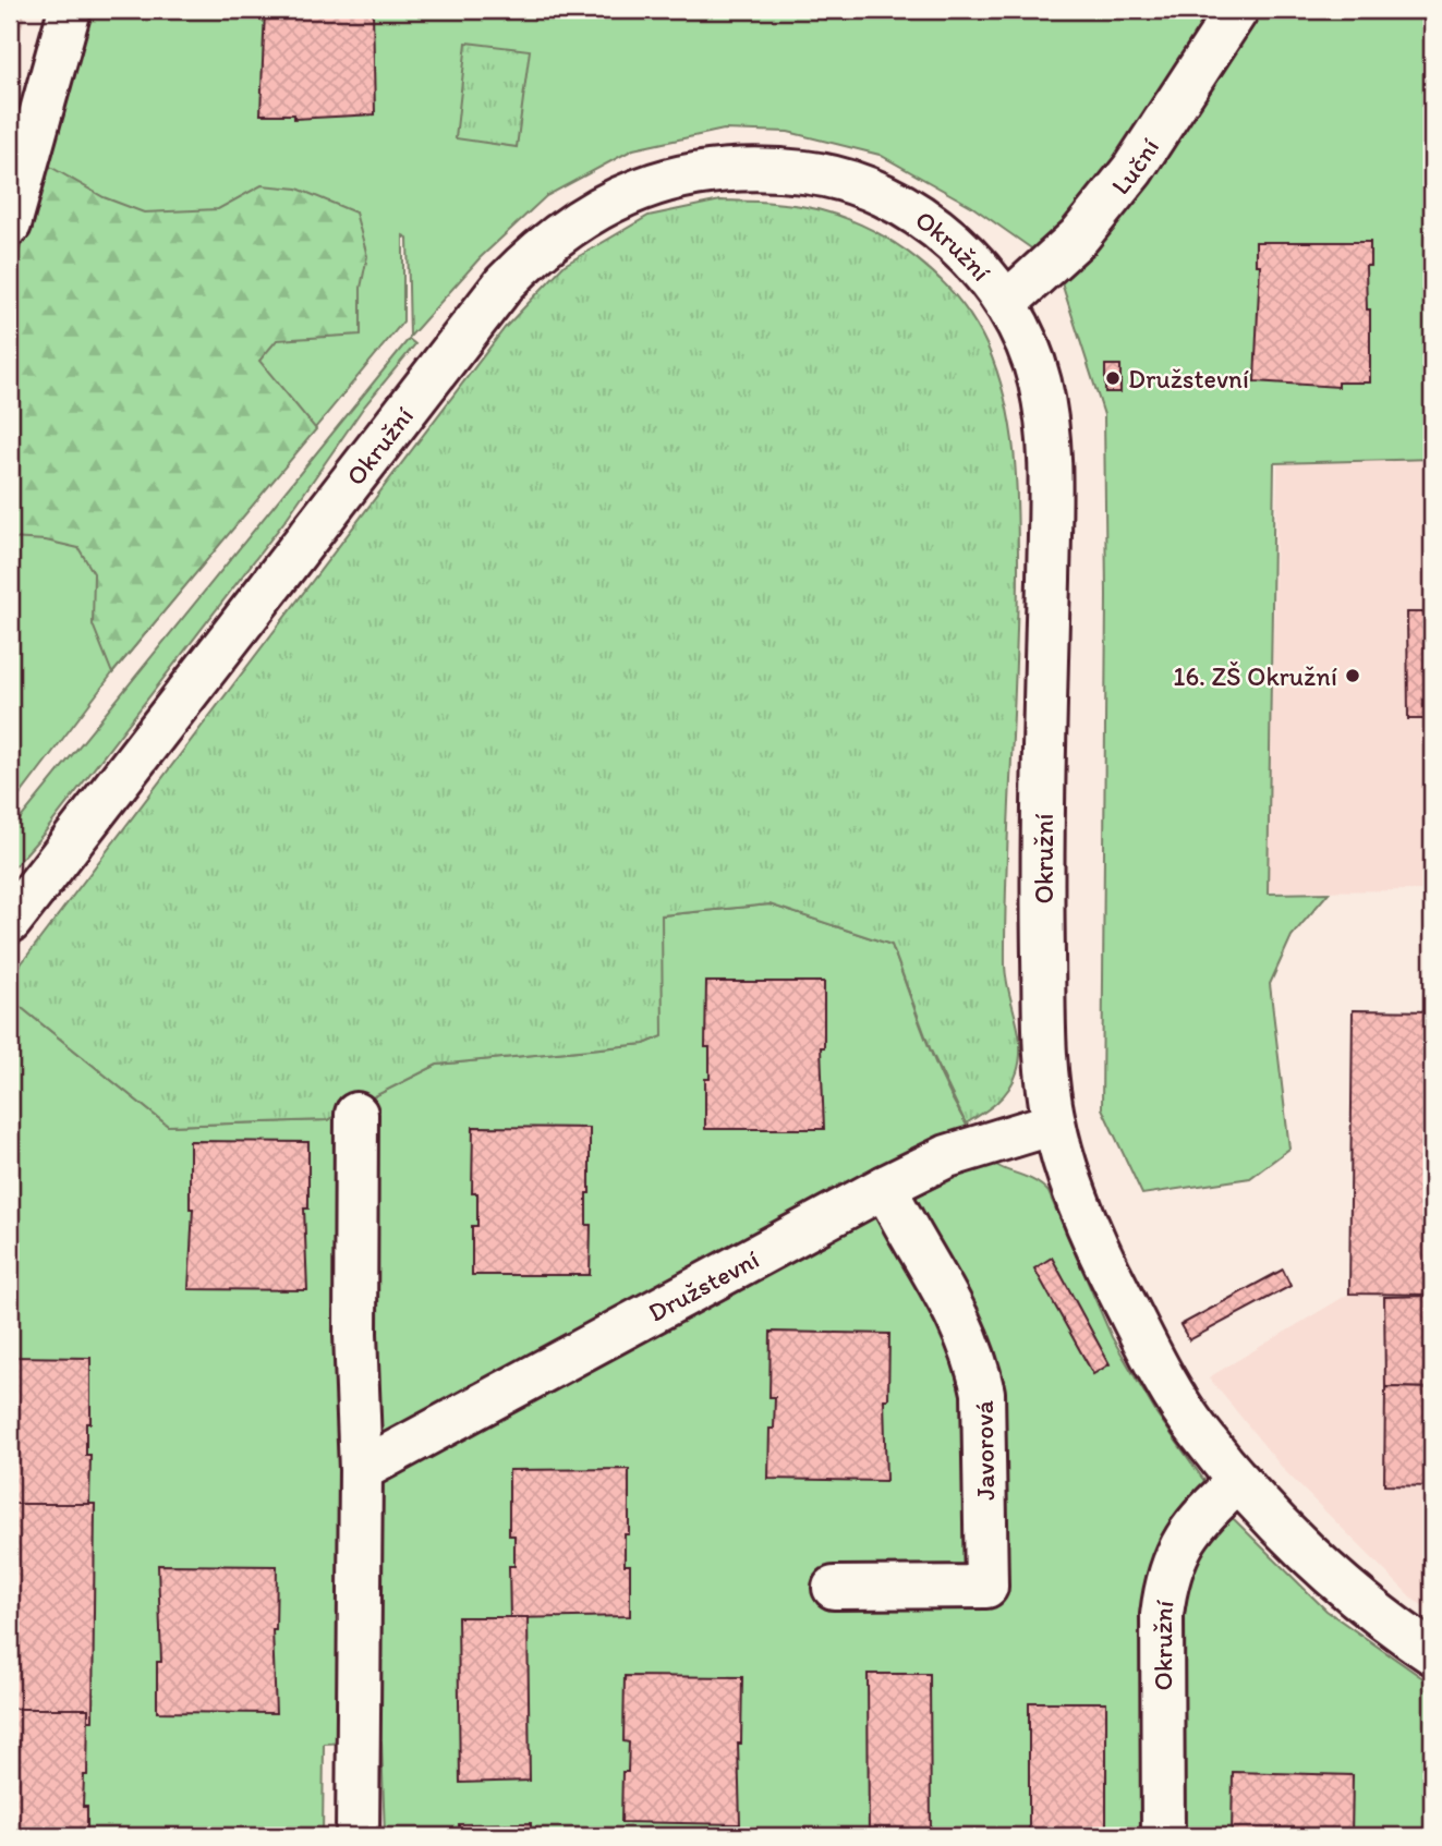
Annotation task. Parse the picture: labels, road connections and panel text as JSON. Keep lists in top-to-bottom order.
{
  "streets": {
    "street": [
      "Luční",
      "Okružní",
      "Družstevní",
      "Javorová"
    ]
  },
  "crossings": [
    ["Luční", "Okružní"],
    ["Okružní", "Družstevní"],
    ["Družstevní", "Javorová"]
  ],
  "places": ["Družstevní", "16. ZŠ Okružní"]
}
